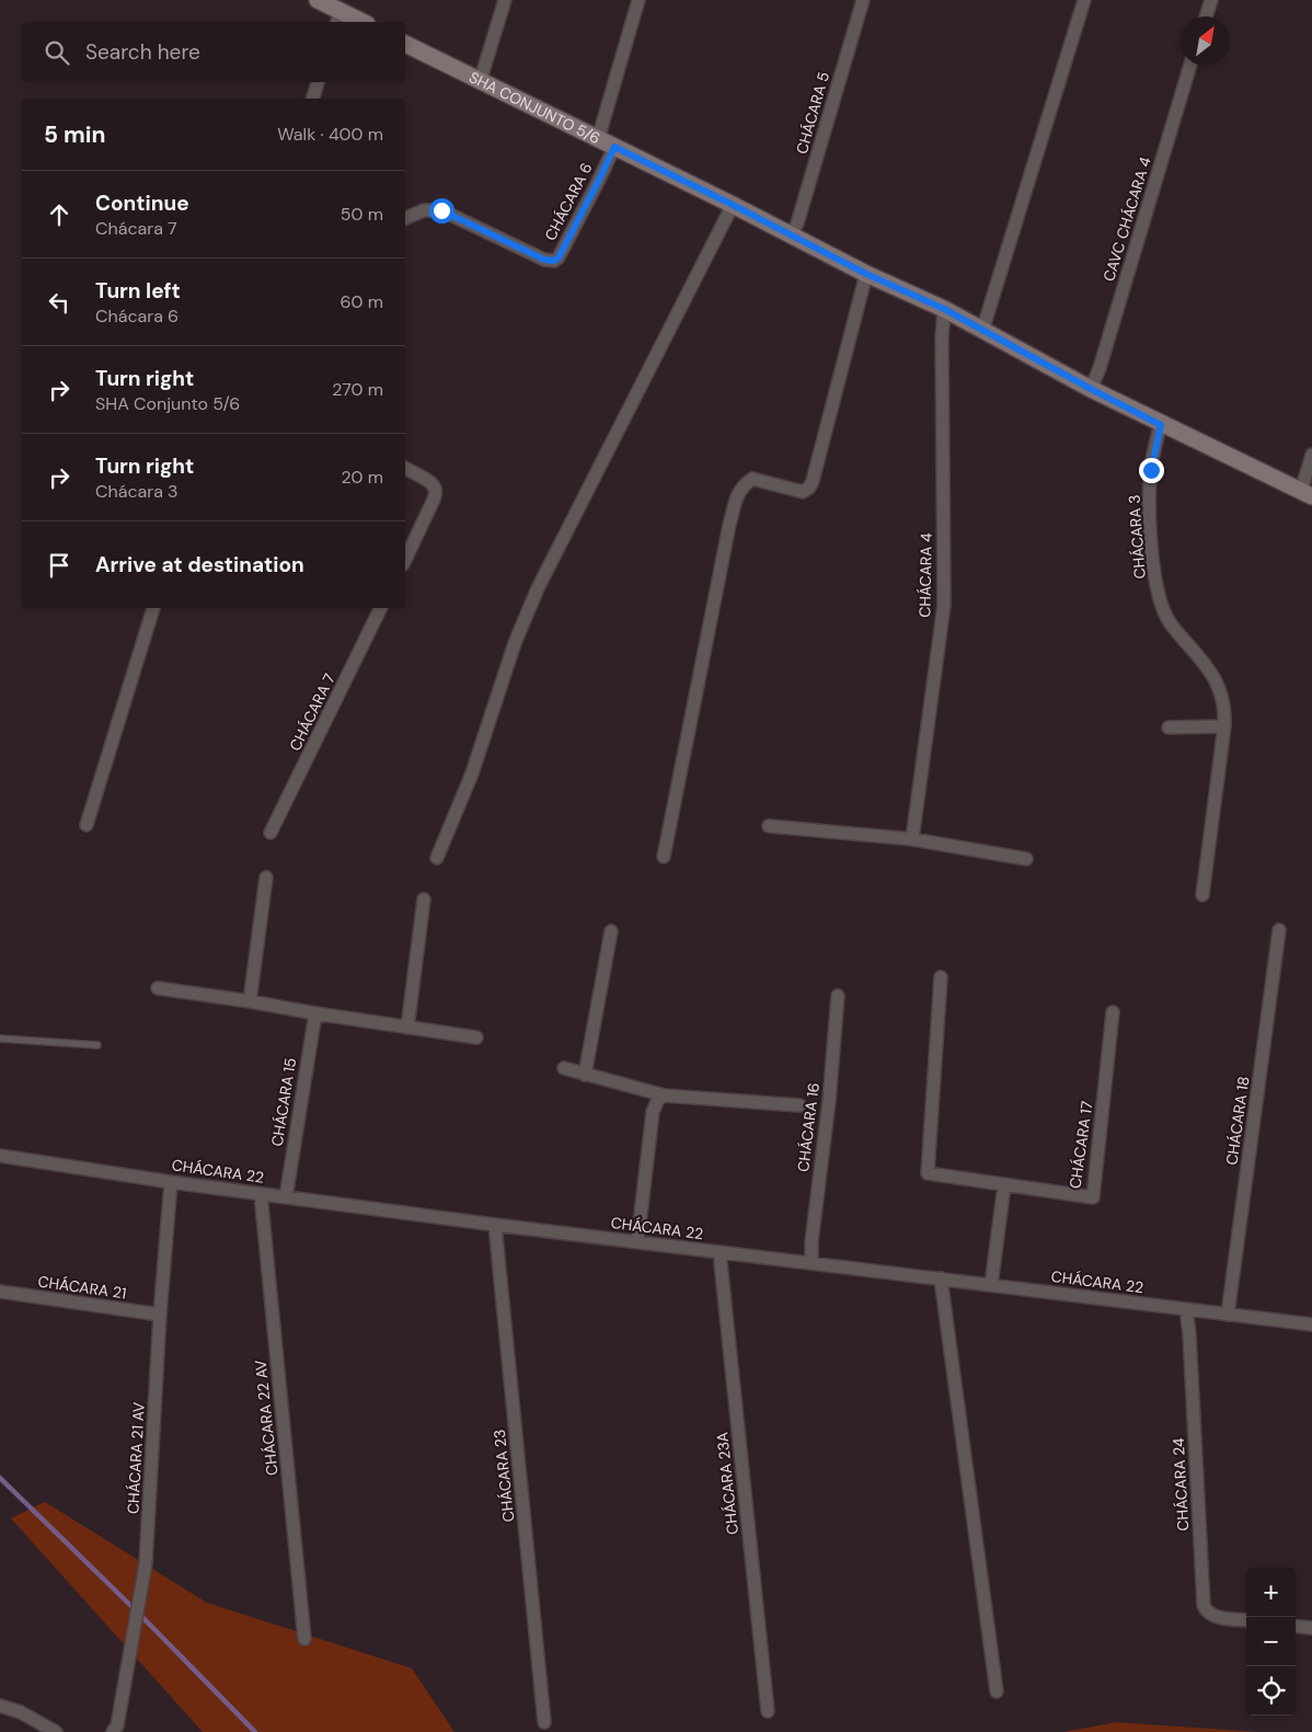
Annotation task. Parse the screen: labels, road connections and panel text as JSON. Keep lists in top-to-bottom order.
{
  "streets": {
    "street": [
      "SHA CONJUNTO 5/6",
      "CHÁCARA 5",
      "CHÁCARA 6",
      "CAVC CHÁCARA 4",
      "CHÁCARA 3",
      "CHÁCARA 4",
      "CHÁCARA 7",
      "CHÁCARA 15",
      "CHÁCARA 18",
      "CHÁCARA 16",
      "CHÁCARA 17",
      "CHÁCARA 22",
      "CHÁCARA 21",
      "CHÁCARA 22 AV",
      "CHÁCARA 21 AV",
      "CHÁCARA 23",
      "CHÁCARA 23A",
      "CHÁCARA 24"
    ]
  },
  "crossings": [
    ["SHA CONJUNTO 5/6", "CHÁCARA 5"],
    ["SHA CONJUNTO 5/6", "CHÁCARA 6"],
    ["SHA CONJUNTO 5/6", "CAVC CHÁCARA 4"],
    ["SHA CONJUNTO 5/6", "CHÁCARA 3"],
    ["SHA CONJUNTO 5/6", "CHÁCARA 4"],
    ["CHÁCARA 15", "CHÁCARA 22"],
    ["CHÁCARA 18", "CHÁCARA 22"],
    ["CHÁCARA 16", "CHÁCARA 22"],
    ["CHÁCARA 22", "CHÁCARA 22 AV"],
    ["CHÁCARA 22", "CHÁCARA 21 AV"],
    ["CHÁCARA 22", "CHÁCARA 23"],
    ["CHÁCARA 22", "CHÁCARA 23A"],
    ["CHÁCARA 22", "CHÁCARA 24"],
    ["CHÁCARA 21", "CHÁCARA 21 AV"]
  ],
  "north": "top right",
  "page": {
    "search": "Search here",
    "heading": ["5 min", "Walk · 400 m"],
    "list": [
      ["Continue", "Chácara 7", "50 m"],
      ["Turn left", "Chácara 6", "60 m"],
      ["Turn right", "SHA Conjunto 5/6", "270 m"],
      ["Turn right", "Chácara 3", "20 m"],
      "Arrive at destination"
    ],
    "map_buttons": ["+", "−"]
  }
}
